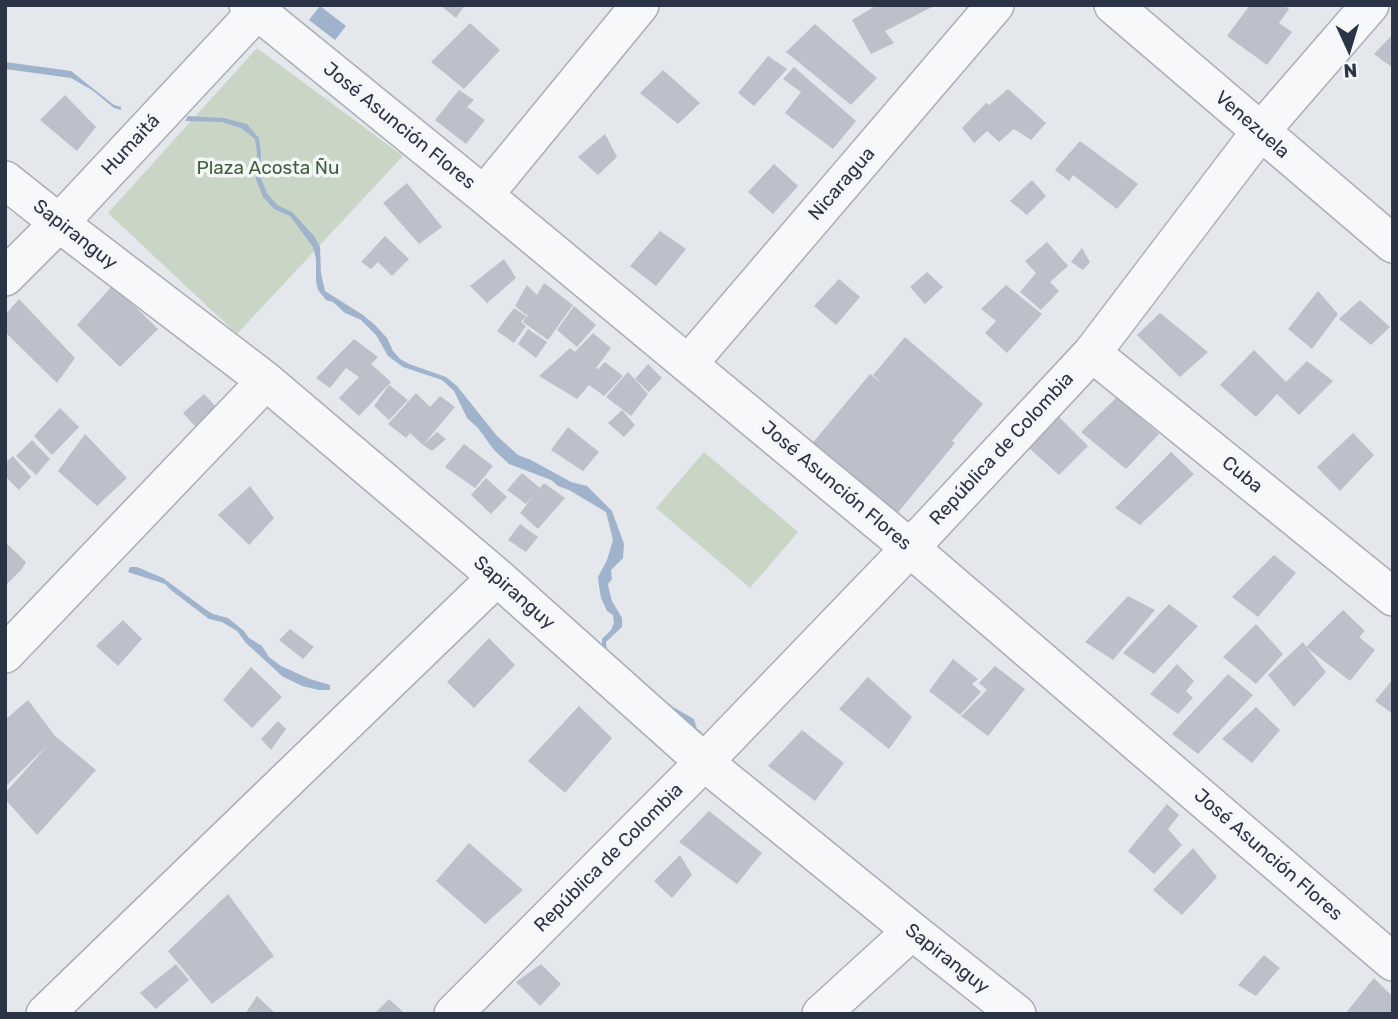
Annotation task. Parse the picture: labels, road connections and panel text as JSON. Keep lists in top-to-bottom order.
{
  "streets": {
    "street": [
      "Venezuela",
      "José Asunción Flores",
      "Humaitá",
      "Nicaragua",
      "Sapiranguy",
      "República de Colombia",
      "Cuba"
    ]
  },
  "crossings": [
    ["Venezuela", "República de Colombia"],
    ["José Asunción Flores", "Humaitá"],
    ["José Asunción Flores", "Nicaragua"],
    ["José Asunción Flores", "República de Colombia"],
    ["Humaitá", "Sapiranguy"],
    ["Sapiranguy", "República de Colombia"],
    ["República de Colombia", "Cuba"]
  ],
  "parks": ["Plaza Acosta Ñu"],
  "north": "bottom"
}
